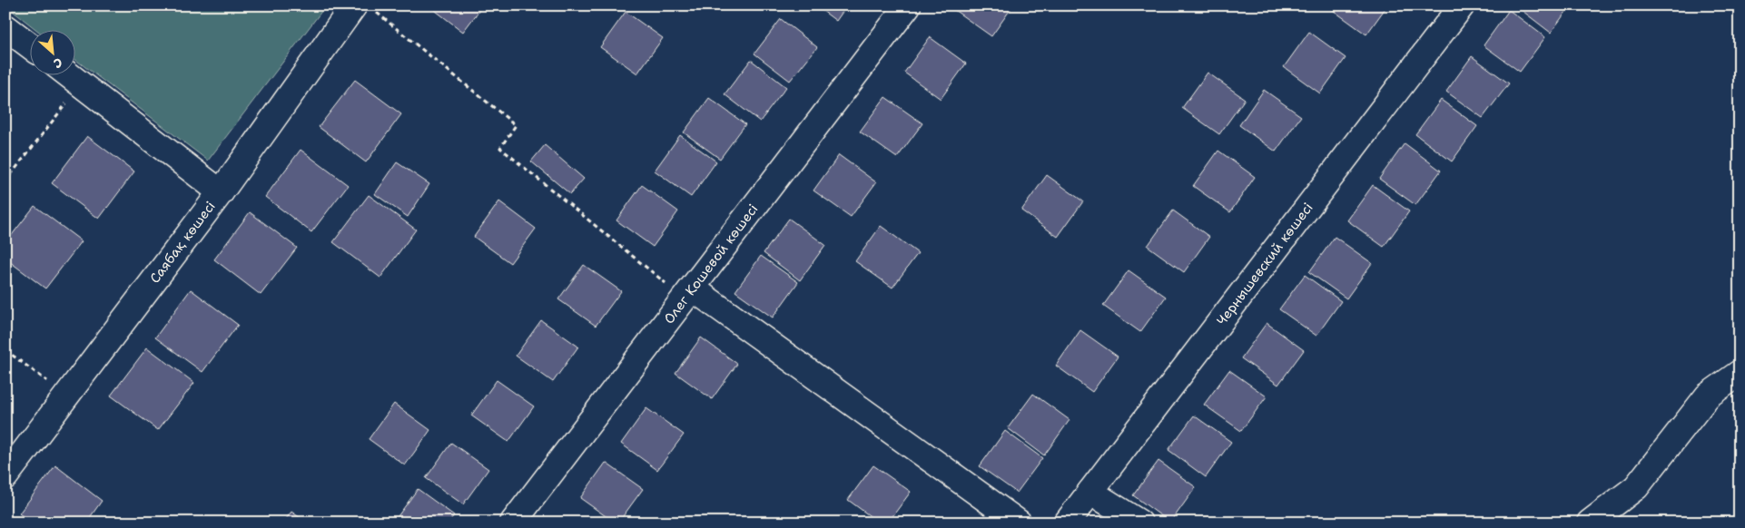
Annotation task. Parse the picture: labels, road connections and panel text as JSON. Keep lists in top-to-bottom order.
{
  "streets": {
    "street": ["Саябақ көшесі", "Олег Кошевой көшесі", "Чернышевский көшесі"]
  },
  "north": "bottom right"
}
